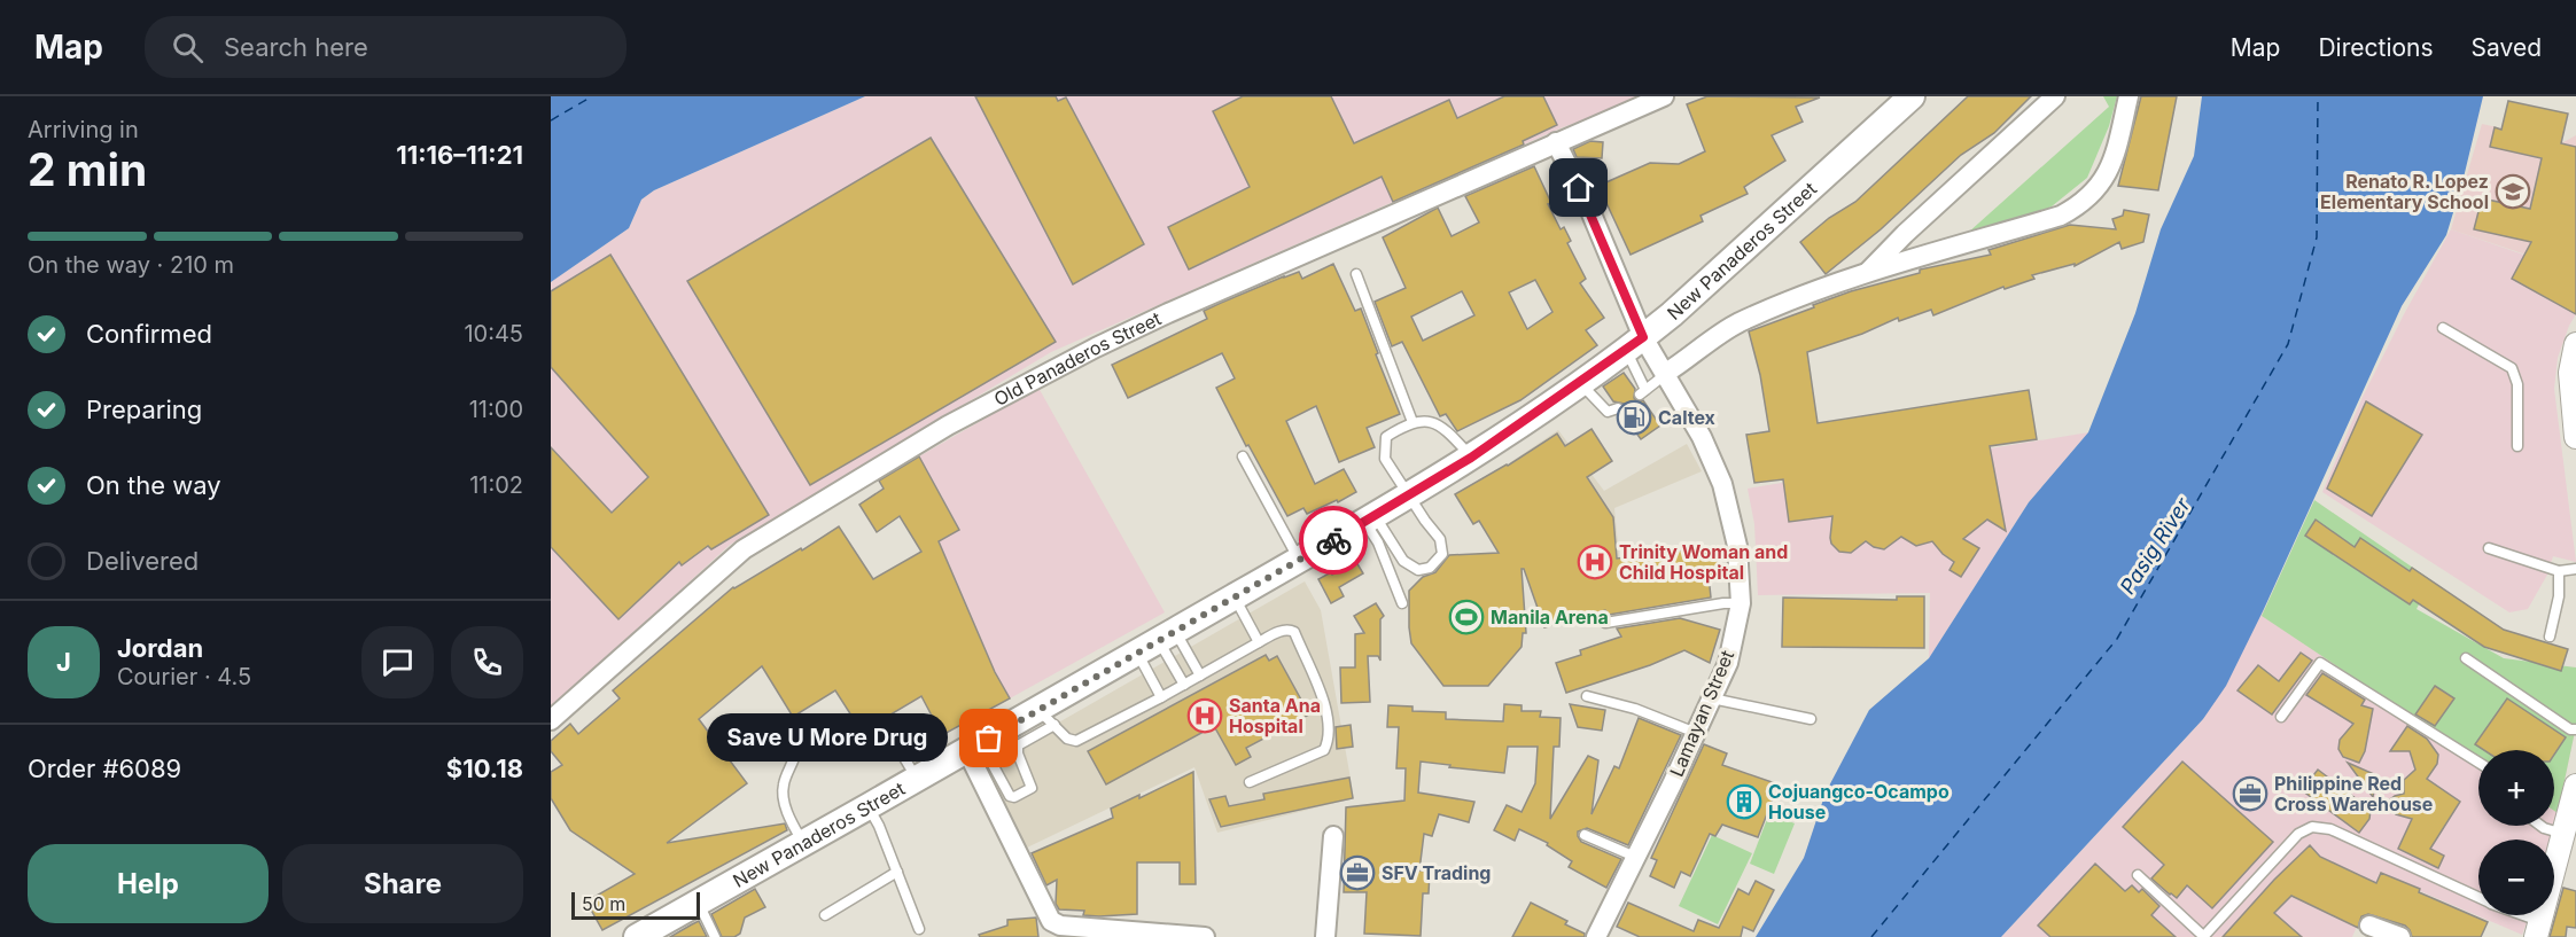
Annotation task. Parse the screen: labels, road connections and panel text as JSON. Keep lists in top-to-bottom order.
{
  "streets": {
    "main road": ["New Panaderos Street"],
    "street": ["Old Panaderos Street", "Lamayan Street"]
  },
  "crossings": [
    ["New Panaderos Street", "Lamayan Street"],
    ["Old Panaderos Street", "Lamayan Street"]
  ],
  "water": ["Pasig River"],
  "places": {
    "school or university": ["Renato R. Lopez Elementary School"],
    "fuel station": ["Caltex"],
    "hospital": ["Trinity Woman and Child Hospital", "Santa Ana Hospital"],
    "sports": ["Manila Arena"],
    "other": ["Save U More Drug"],
    "office": ["Philippine Red Cross Warehouse", "SFV Trading"],
    "building": ["Cojuangco-Ocampo House"]
  },
  "scale_bar": "50 m",
  "page": {
    "header": "Map",
    "search": "Search here",
    "nav": ["Map", "Directions", "Saved"],
    "heading": ["2 min", "Arriving in", "11:16–11:21"],
    "panel": [
      "Jordan",
      "Courier · 4.5",
      "Order #6089",
      "$10.18"
    ],
    "bar": "On the way · 210 m",
    "list": [
      ["Confirmed", "10:45"],
      ["Preparing", "11:00"],
      ["On the way", "11:02"],
      "Delivered"
    ],
    "round": "J",
    "bubble": "Save U More Drug",
    "map_buttons": ["+", "−"],
    "buttons": ["Help", "Share"],
    "scale": "50 m"
  }
}
